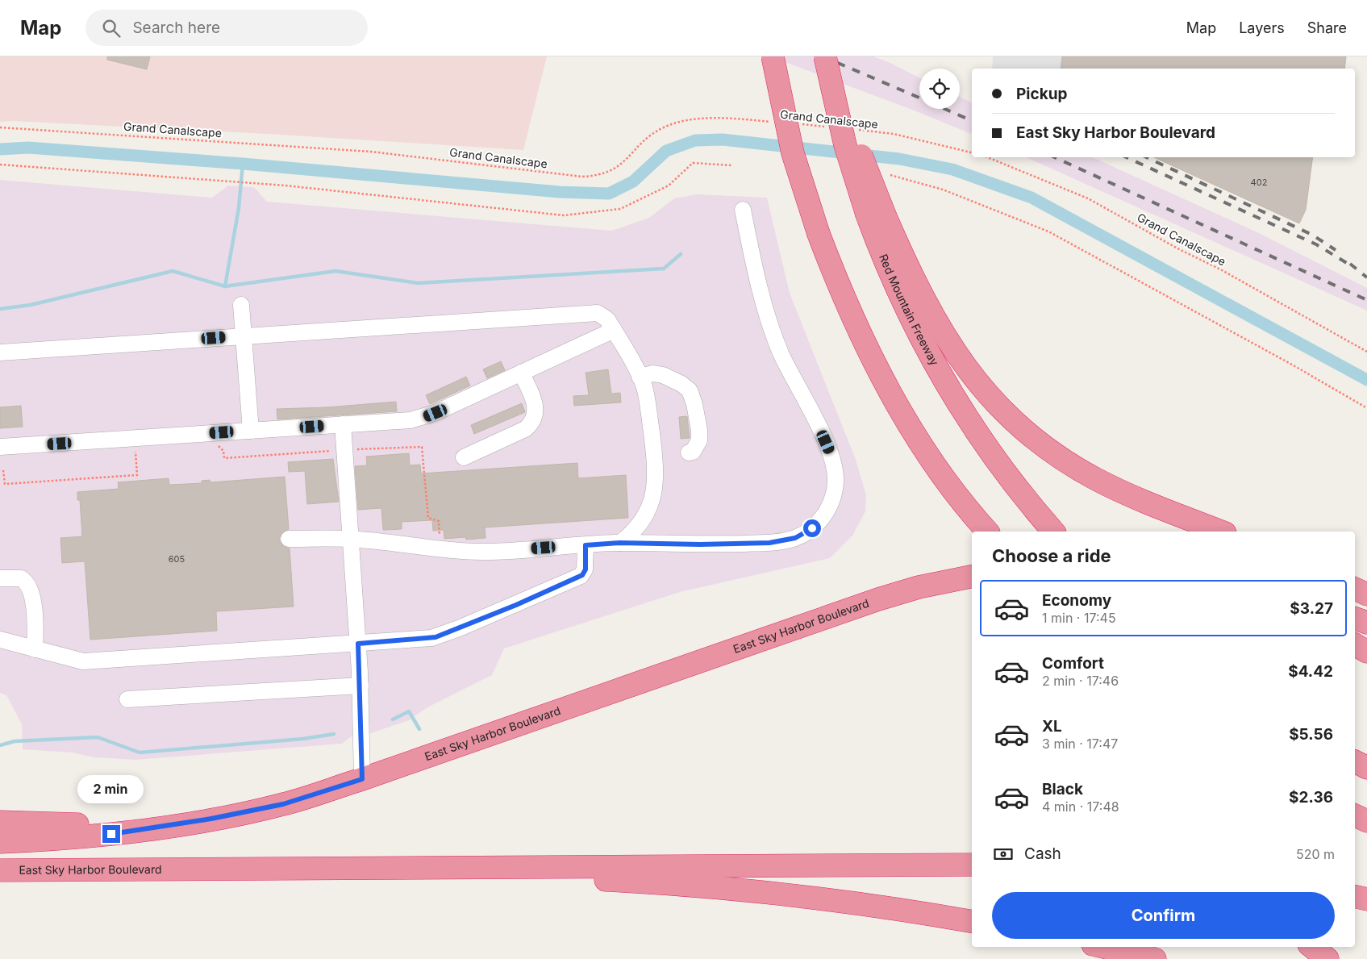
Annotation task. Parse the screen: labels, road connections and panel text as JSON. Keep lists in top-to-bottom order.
{
  "streets": {
    "highway": ["Red Mountain Freeway", "East Sky Harbor Boulevard"],
    "path": ["Grand Canalscape"]
  },
  "house_numbers": ["402", "605"],
  "page": {
    "header": "Map",
    "search": "Search here",
    "nav": ["Map", "Layers", "Share"],
    "banner": ["Pickup", "East Sky Harbor Boulevard"],
    "heading": "Choose a ride",
    "list": [
      {
        "name": "Economy",
        "note": "1 min · 17:45",
        "value": "$3.27"
      },
      {
        "name": "Comfort",
        "note": "2 min · 17:46",
        "value": "$4.42"
      },
      {
        "name": "XL",
        "note": "3 min · 17:47",
        "value": "$5.56"
      },
      {
        "name": "Black",
        "note": "4 min · 17:48",
        "value": "$2.36"
      }
    ],
    "bubble": "2 min",
    "pay": ["Cash", "520 m"],
    "buttons": "Confirm"
  }
}
